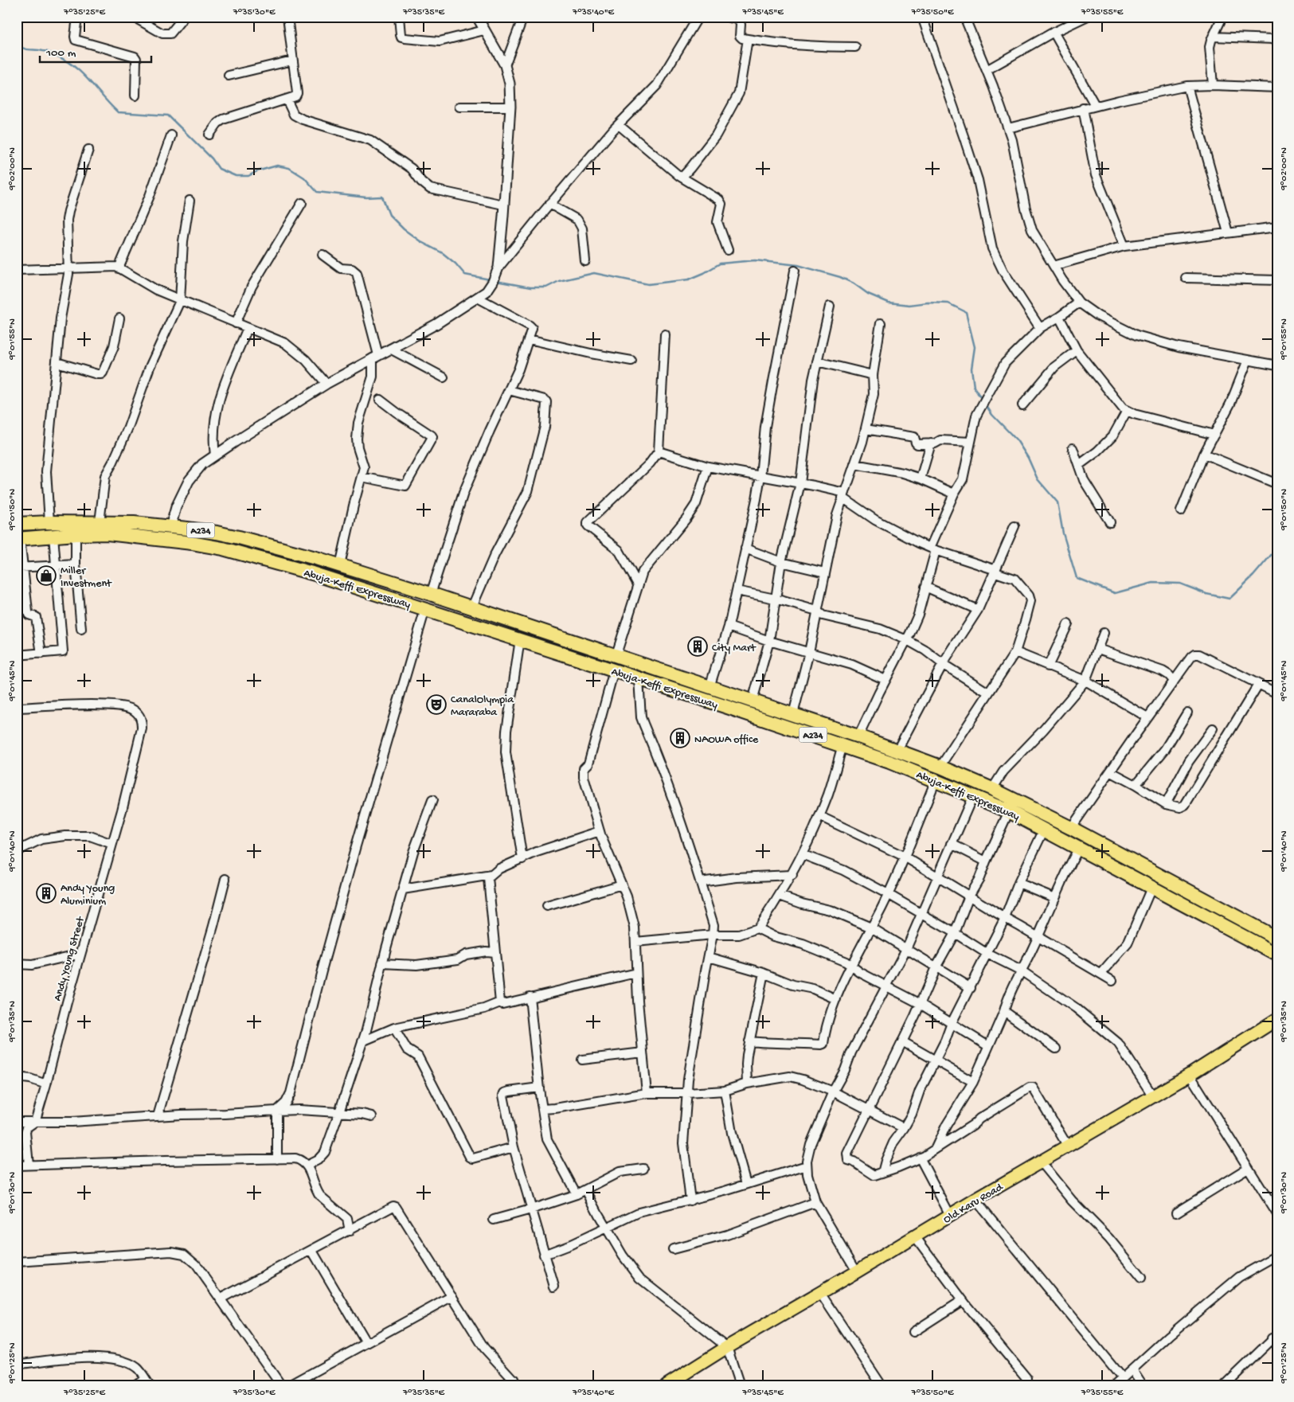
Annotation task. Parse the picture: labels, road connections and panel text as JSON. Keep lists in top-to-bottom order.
{
  "streets": {
    "highway": ["A234", "Abuja-Keffi Expressway"],
    "main road": ["Old Karu Road"],
    "street": ["Andy Young Street"]
  },
  "places": {
    "shop": ["Miller Investment"],
    "building": ["City Mart", "NAOWA office", "Andy Young Aluminium"],
    "theatre": ["CanalOlympia Mararaba"]
  },
  "scale_bar": "100 m",
  "coordinates": [
    "7°35'25\"E",
    "7°35'30\"E",
    "7°35'35\"E",
    "7°35'40\"E",
    "7°35'45\"E",
    "7°35'50\"E",
    "7°35'55\"E",
    "9°02'00\"N",
    "9°01'55\"N",
    "9°01'50\"N",
    "9°01'45\"N",
    "9°01'40\"N",
    "9°01'35\"N",
    "9°01'30\"N",
    "9°01'25\"N"
  ]
}
